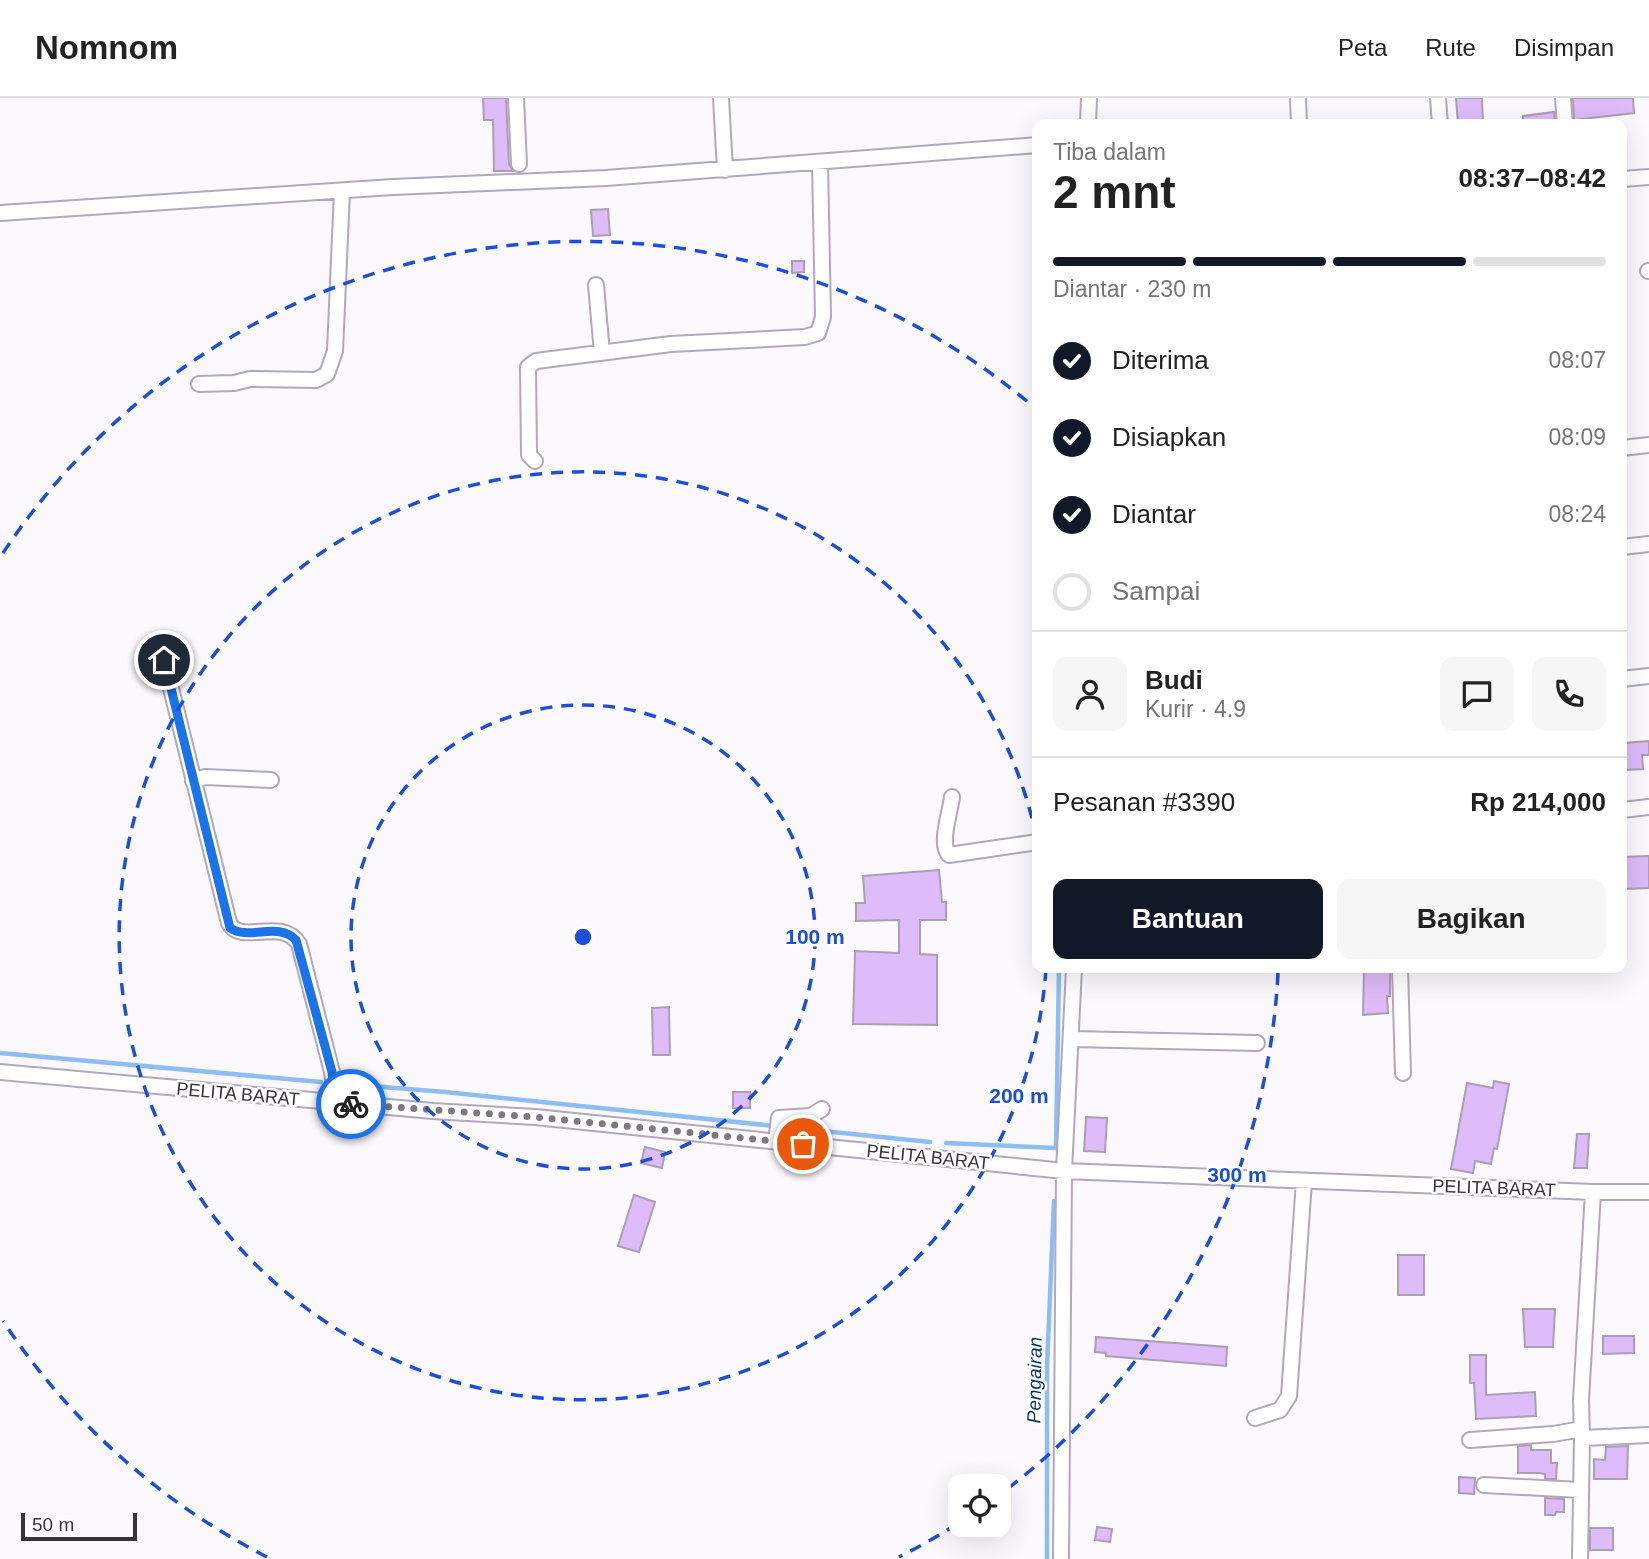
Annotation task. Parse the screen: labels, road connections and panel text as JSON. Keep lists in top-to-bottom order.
{
  "streets": {
    "street": ["PELITA BARAT"]
  },
  "water": ["Pengairan"],
  "scale_bar": "50 m",
  "page": {
    "header": "Nomnom",
    "nav": ["Peta", "Rute", "Disimpan"],
    "heading": ["2 mnt", "Tiba dalam", "08:37–08:42"],
    "panel": [
      "Budi",
      "Kurir · 4.9",
      "Pesanan #3390",
      "Rp 214,000"
    ],
    "bar": "Diantar · 230 m",
    "list": [
      ["Diterima", "08:07"],
      ["Disiapkan", "08:09"],
      ["Diantar", "08:24"],
      "Sampai"
    ],
    "buttons": ["Bantuan", "Bagikan"],
    "scale": "50 m"
  },
  "rings": ["100 m", "200 m", "300 m"]
}
